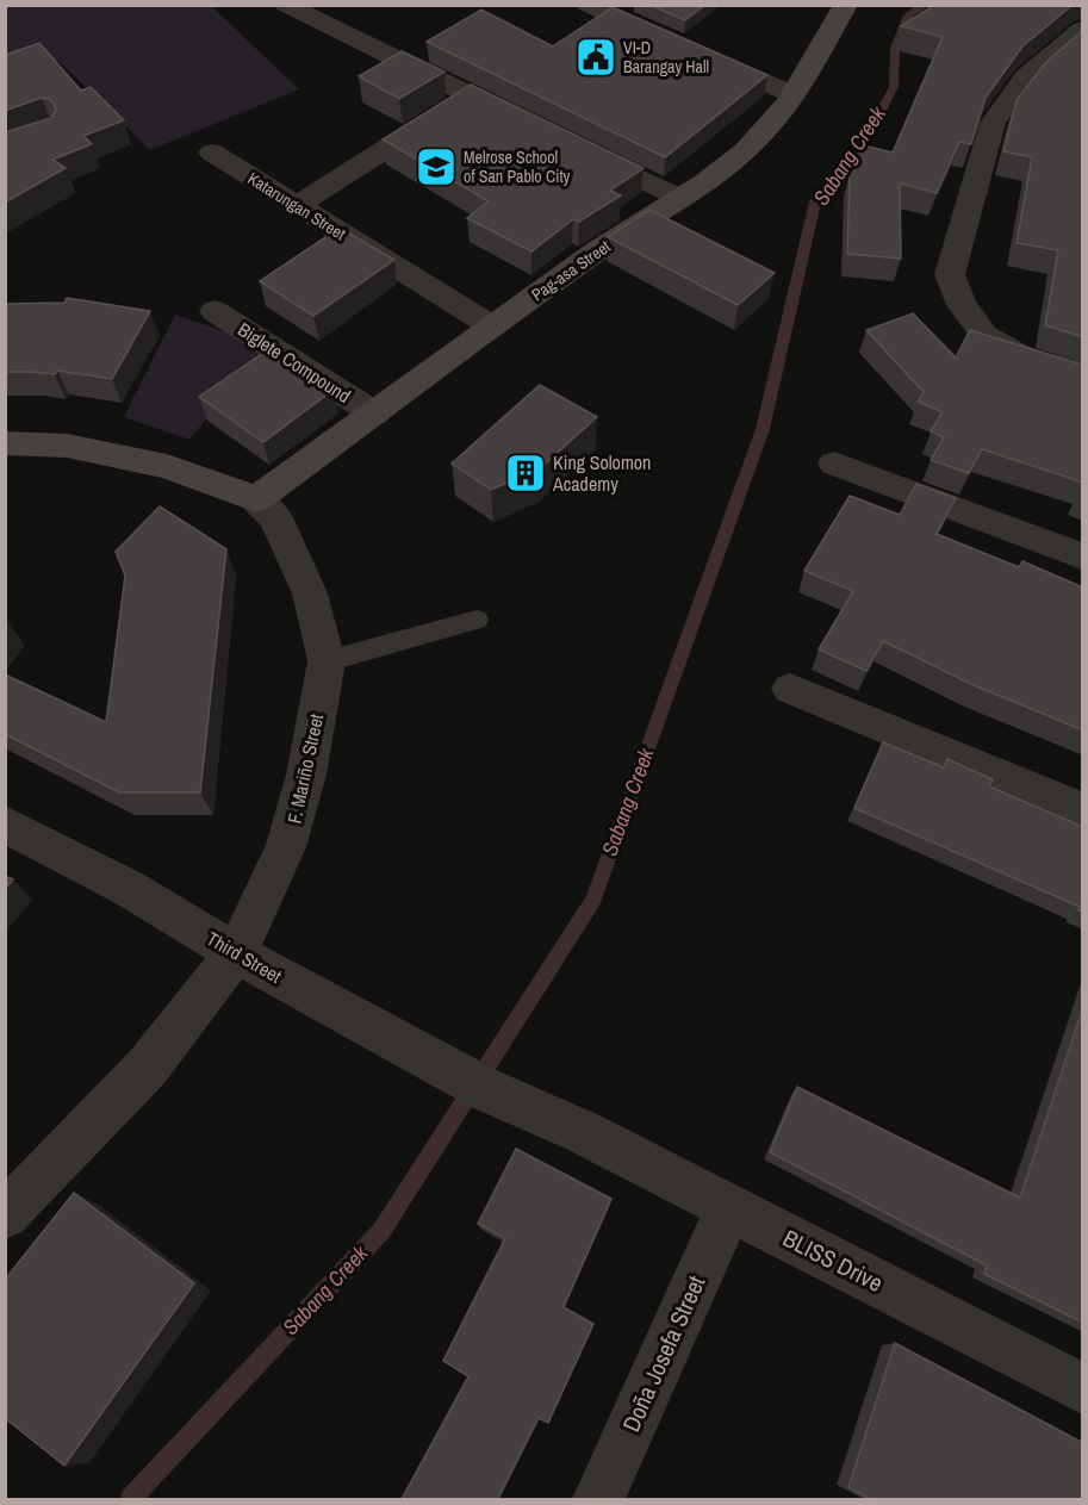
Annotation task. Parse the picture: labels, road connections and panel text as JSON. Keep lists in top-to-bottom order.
{
  "streets": {
    "street": [
      "Katarungan Street",
      "Pag-asa Street",
      "Biglete Compound",
      "F. Mariño Street",
      "Third Street",
      "BLISS Drive",
      "Doña Josefa Street"
    ]
  },
  "crossings": [
    ["Katarungan Street", "Pag-asa Street"],
    ["Pag-asa Street", "Biglete Compound"],
    ["Pag-asa Street", "F. Mariño Street"],
    ["F. Mariño Street", "Third Street"],
    ["Third Street", "BLISS Drive"],
    ["BLISS Drive", "Doña Josefa Street"]
  ],
  "water": ["Sabang Creek"],
  "places": {
    "public building": ["VI-D Barangay Hall"],
    "school or university": ["Melrose School of San Pablo City"],
    "building": ["King Solomon Academy"]
  }
}
